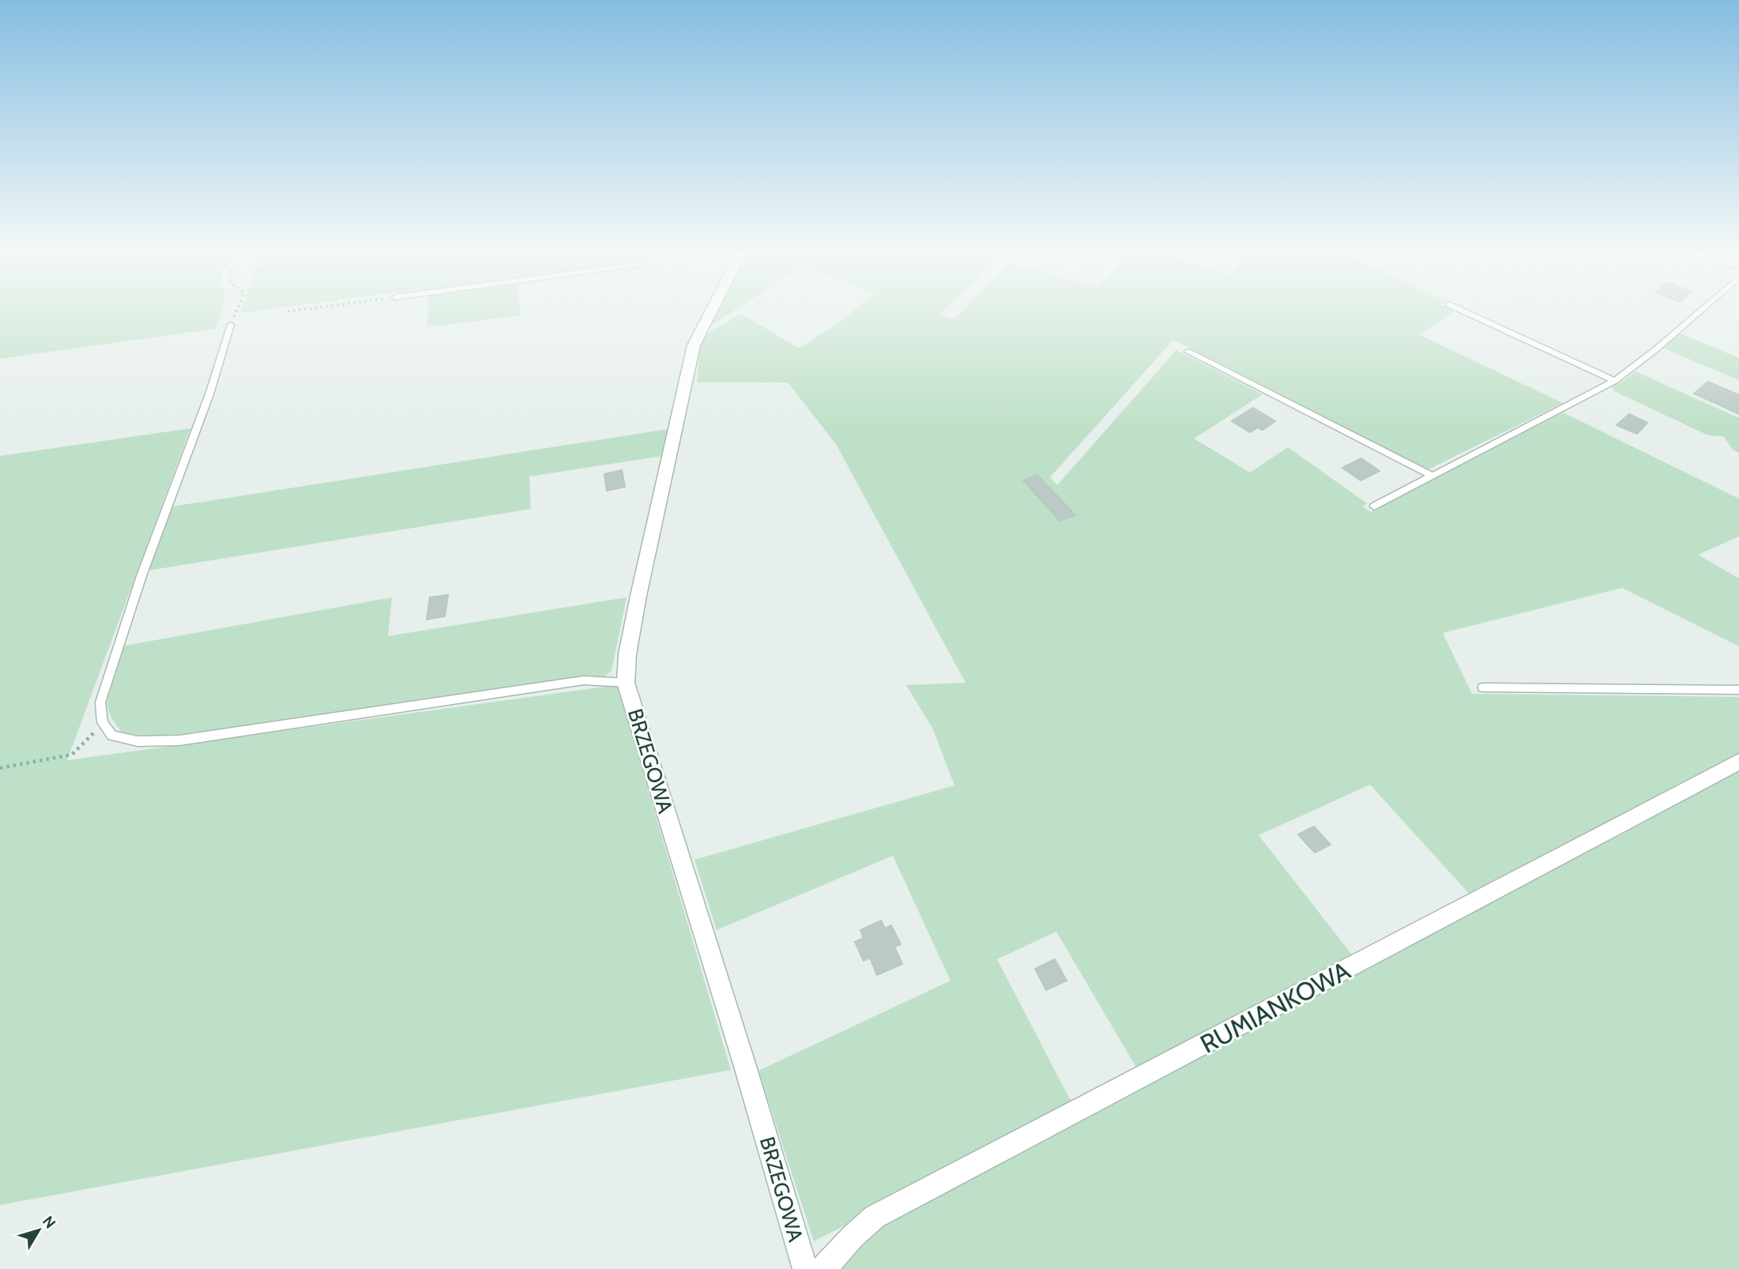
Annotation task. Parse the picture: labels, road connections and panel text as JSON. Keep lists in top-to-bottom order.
{
  "streets": {
    "street": ["BRZEGOWA", "RUMIANKOWA"]
  },
  "north": "top right"
}
